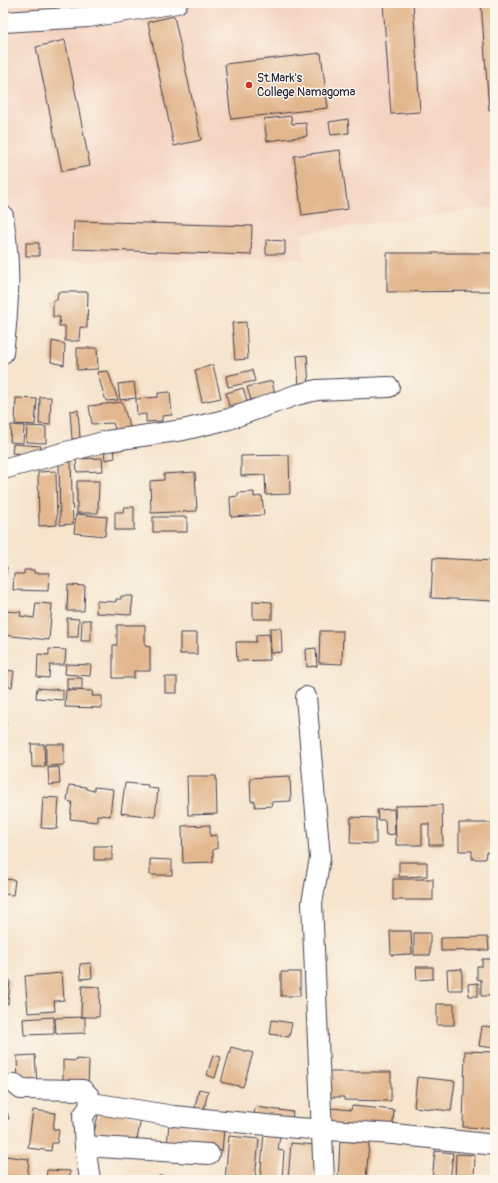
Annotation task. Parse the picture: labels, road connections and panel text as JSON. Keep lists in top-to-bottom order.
{
  "places": ["St.Mark's College Namagoma"]
}
